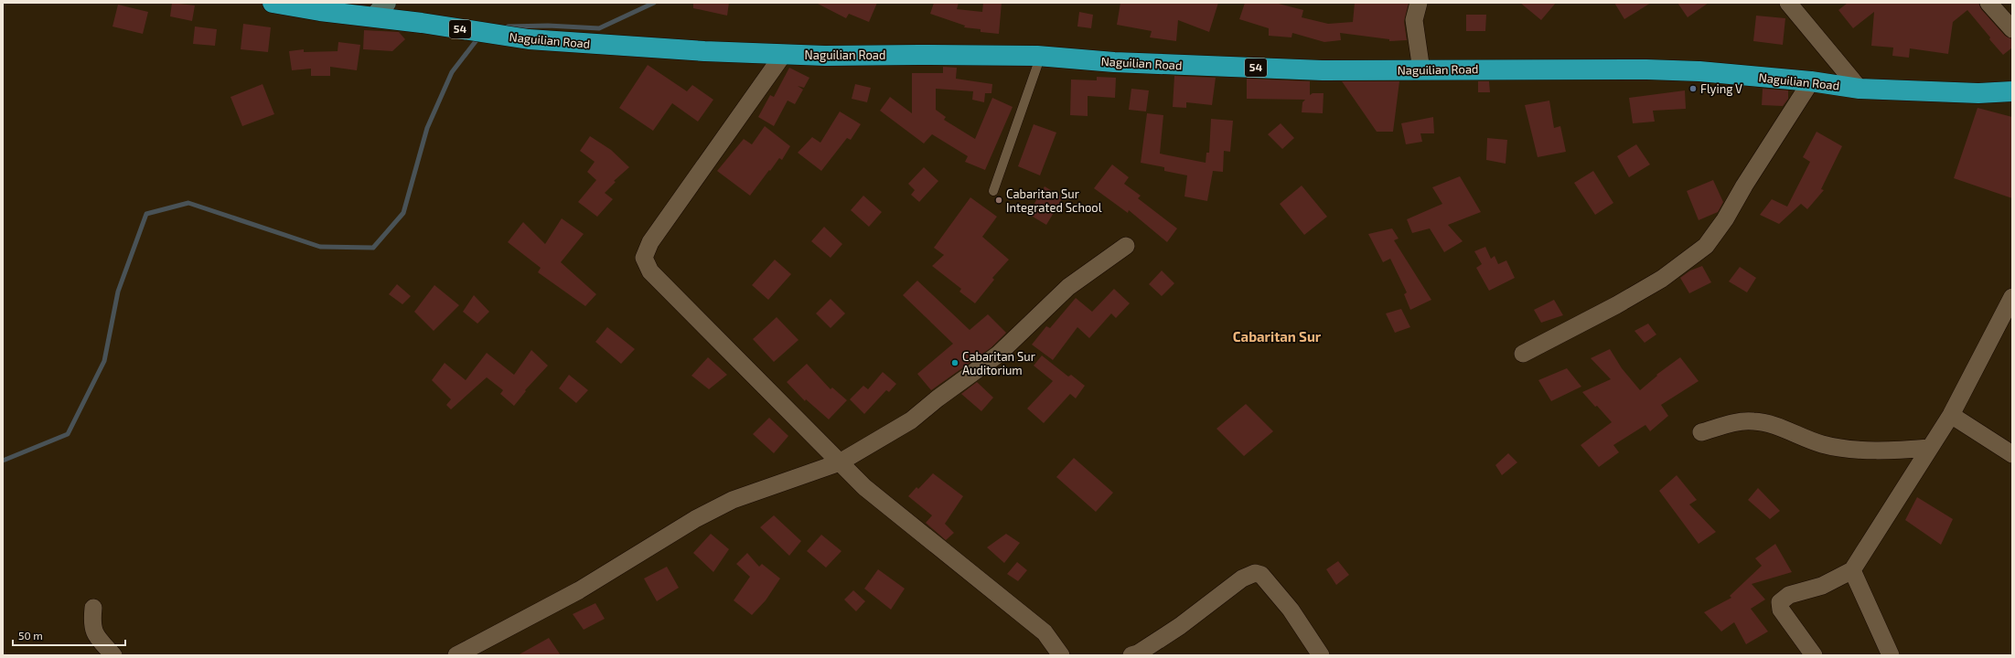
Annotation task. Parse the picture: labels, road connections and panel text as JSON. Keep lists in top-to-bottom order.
{
  "streets": {
    "highway": ["54", "Naguilian Road"]
  },
  "districts": ["Cabaritan Sur"],
  "places": ["Flying V", "Cabaritan Sur Integrated School", "Cabaritan Sur Auditorium"],
  "scale_bar": "50 m"
}
